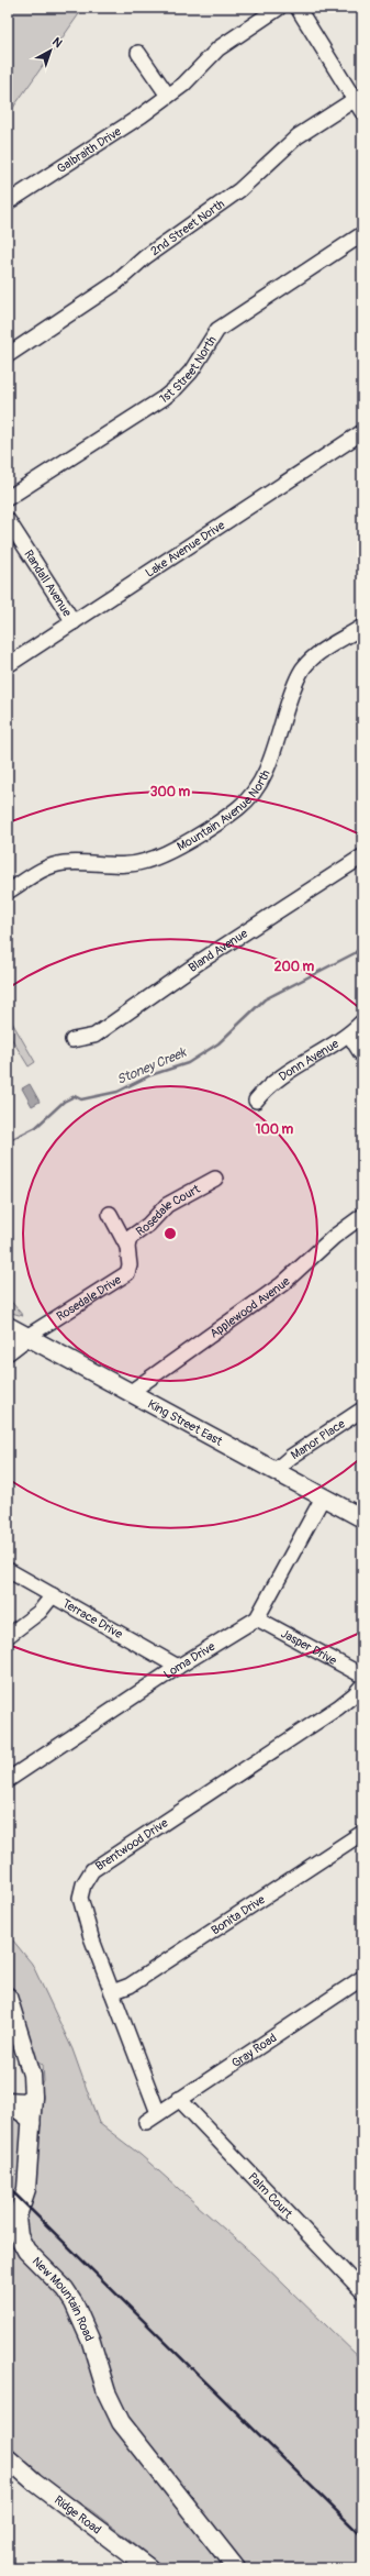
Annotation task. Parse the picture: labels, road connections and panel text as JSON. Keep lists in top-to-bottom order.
{
  "streets": {
    "main road": ["King Street East", "New Mountain Road", "Ridge Road"],
    "street": [
      "Galbraith Drive",
      "2nd Street North",
      "1st Street North",
      "Lake Avenue Drive",
      "Randall Avenue",
      "Mountain Avenue North",
      "Bland Avenue",
      "Donn Avenue",
      "Rosedale Court",
      "Rosedale Drive",
      "Applewood Avenue",
      "Manor Place",
      "Terrace Drive",
      "Jasper Drive",
      "Loma Drive",
      "Brentwood Drive",
      "Bonita Drive",
      "Gray Road",
      "Palm Court"
    ]
  },
  "crossings": [
    ["Lake Avenue Drive", "Randall Avenue"],
    ["Rosedale Court", "Rosedale Drive"],
    ["Rosedale Drive", "King Street East"],
    ["Applewood Avenue", "King Street East"],
    ["King Street East", "Manor Place"],
    ["King Street East", "Loma Drive"],
    ["Terrace Drive", "Loma Drive"],
    ["Jasper Drive", "Loma Drive"],
    ["Brentwood Drive", "Bonita Drive"],
    ["Brentwood Drive", "Gray Road"],
    ["Gray Road", "Palm Court"]
  ],
  "water": ["Stoney Creek"],
  "north": "top right",
  "rings": ["300 m", "200 m", "100 m"]
}
